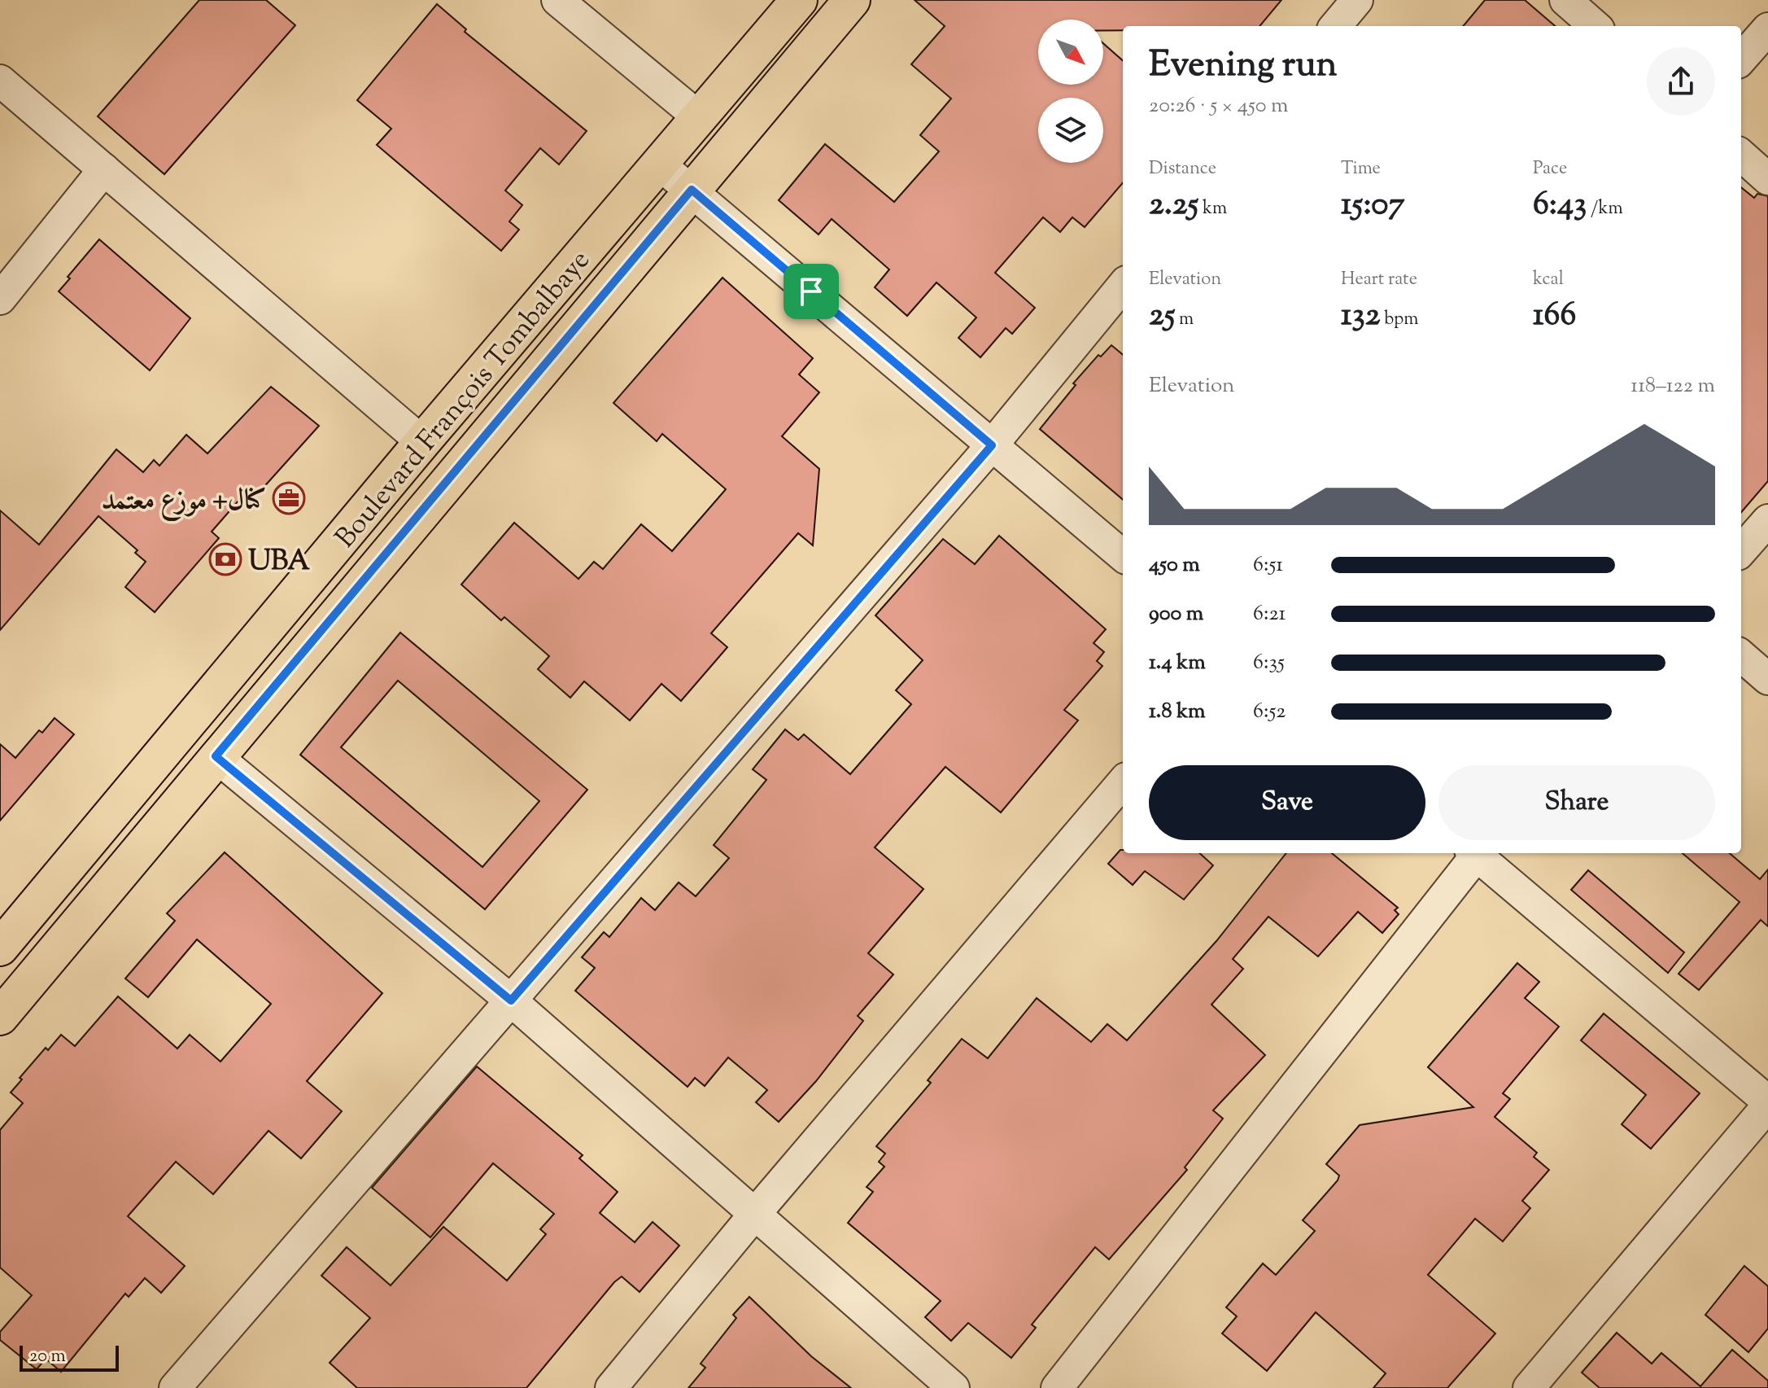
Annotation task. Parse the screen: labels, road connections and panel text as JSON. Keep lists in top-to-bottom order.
{
  "streets": {
    "main road": ["Boulevard François Tombalbaye"]
  },
  "places": {
    "office": ["كنال+ موزع معتمد"],
    "bank": ["UBA"]
  },
  "scale_bar": "20 m",
  "north": "bottom right",
  "page": {
    "heading": ["Evening run", "20:26 · 5 × 450 m"],
    "stats": [
      ["Distance", "2.25 km"],
      ["Time", "15:07"],
      ["Pace", "6:43 /km"],
      ["Elevation", "25 m"],
      ["Heart rate", "132 bpm"],
      ["kcal", "166"]
    ],
    "chart": ["Elevation", "118–122 m"],
    "list": [
      {
        "name": "450 m",
        "note": "6:51"
      },
      {
        "name": "900 m",
        "note": "6:21"
      },
      {
        "name": "1.4 km",
        "note": "6:35"
      },
      {
        "name": "1.8 km",
        "note": "6:52"
      }
    ],
    "buttons": ["Save", "Share"],
    "scale": "20 m"
  }
}
